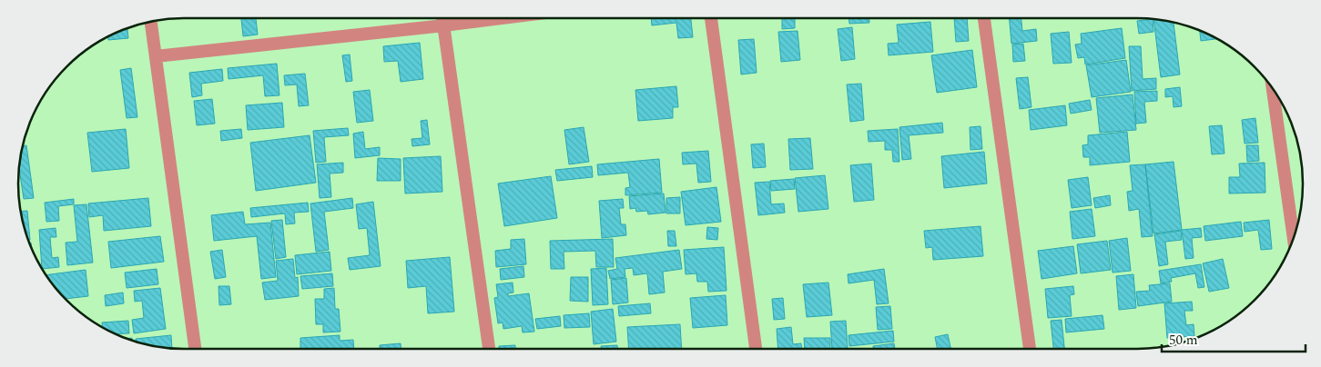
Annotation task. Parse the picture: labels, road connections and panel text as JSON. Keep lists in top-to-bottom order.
{
  "scale_bar": "50 m"
}
